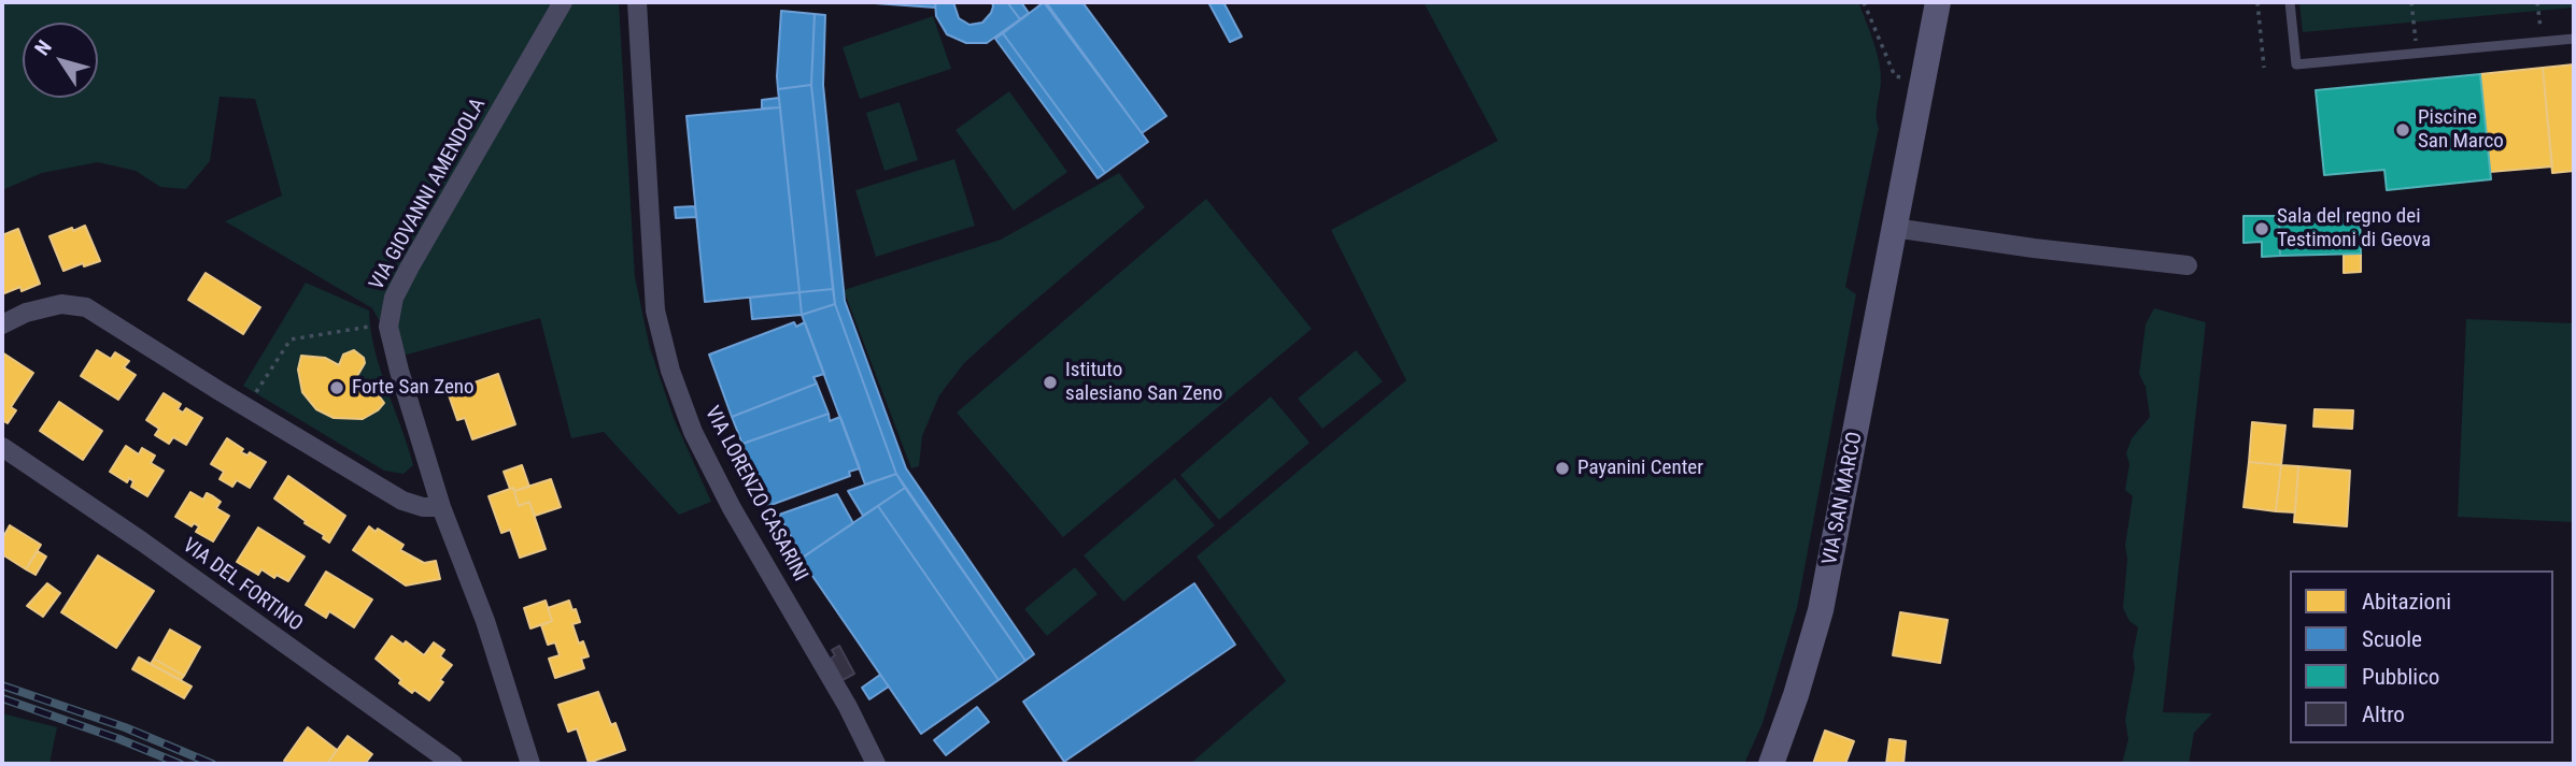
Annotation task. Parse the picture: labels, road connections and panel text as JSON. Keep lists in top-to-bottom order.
{
  "streets": {
    "main road": ["VIA SAN MARCO"],
    "street": ["VIA GIOVANNI AMENDOLA", "VIA LORENZO CASARINI", "VIA DEL FORTINO"]
  },
  "places": [
    "Piscine San Marco",
    "Sala del regno dei Testimoni di Geova",
    "Istituto salesiano San Zeno",
    "Forte San Zeno",
    "Payanini Center"
  ],
  "legend": [
    "Abitazioni",
    "Scuole",
    "Pubblico",
    "Altro"
  ],
  "north": "top left"
}
